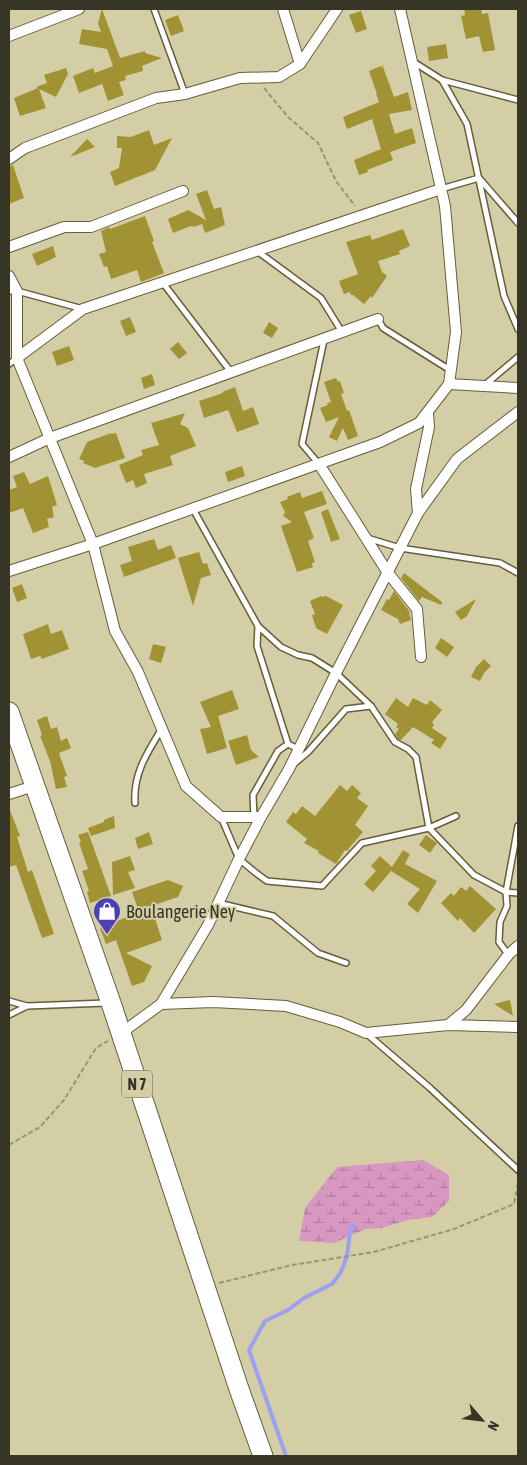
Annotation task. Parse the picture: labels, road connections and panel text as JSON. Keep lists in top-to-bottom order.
{
  "streets": {
    "highway": ["N 7"]
  },
  "places": {
    "shop": ["Boulangerie Ney"]
  },
  "north": "bottom right"
}
